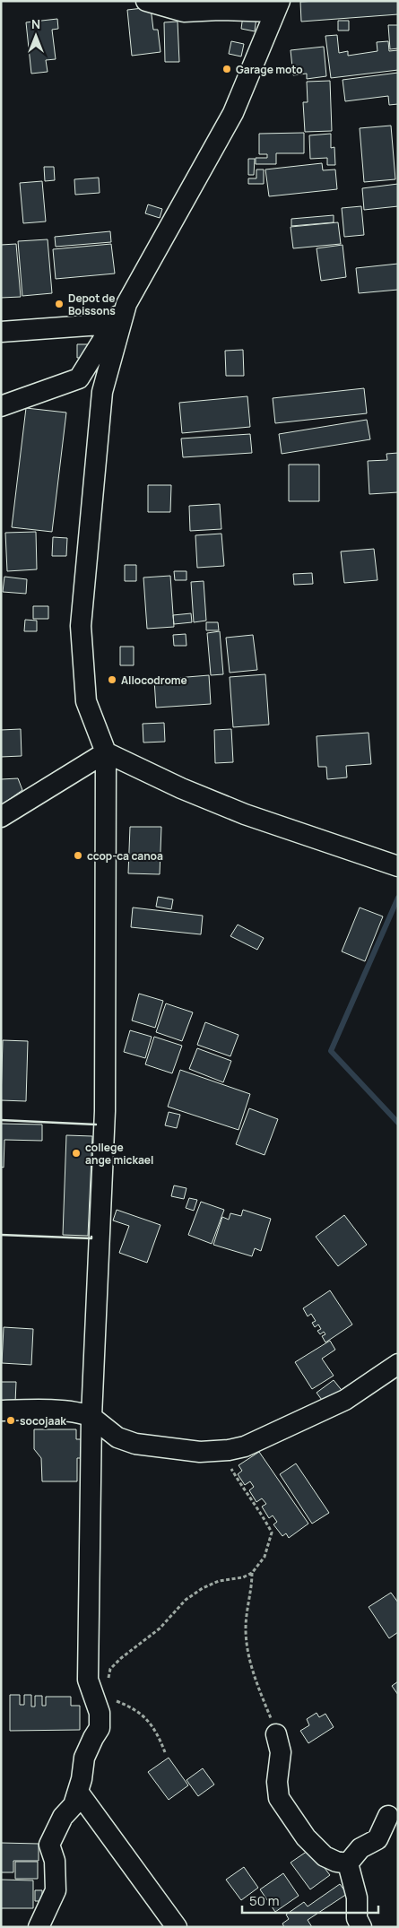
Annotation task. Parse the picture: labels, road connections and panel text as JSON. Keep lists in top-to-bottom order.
{
  "places": [
    "Garage moto",
    "Depot de Boissons",
    "Allocodrome",
    "ccop-ca canoa",
    "college ange mickael",
    "socojaak"
  ],
  "scale_bar": "50 m",
  "north": "top"
}
